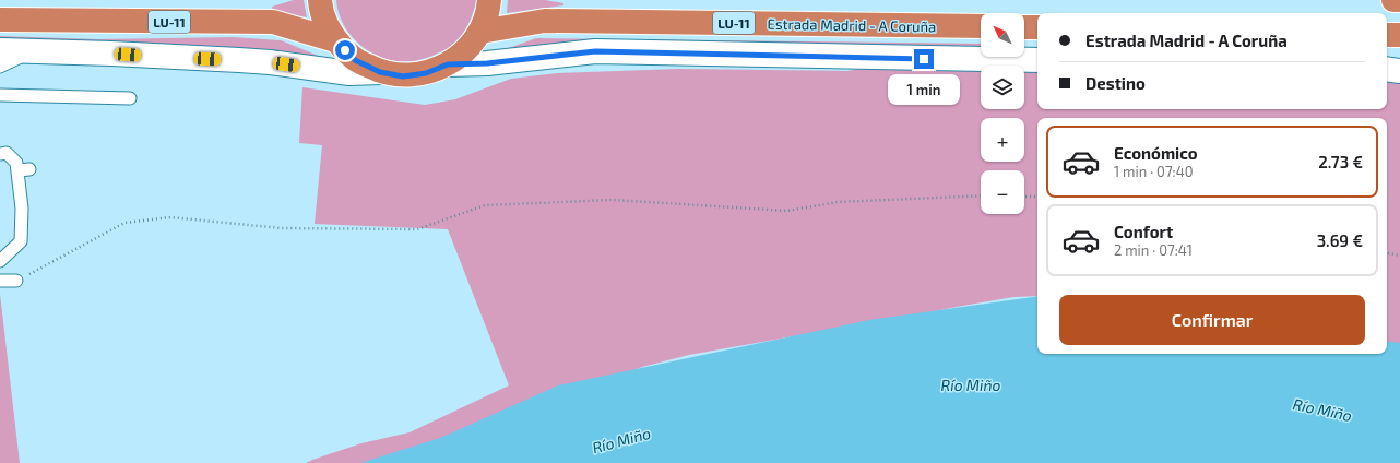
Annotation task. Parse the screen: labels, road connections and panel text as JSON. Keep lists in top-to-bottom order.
{
  "streets": {
    "highway": ["LU-11", "Estrada Madrid - A Coruña"]
  },
  "crossings": [
    ["LU-11", "Estrada Madrid - A Coruña"]
  ],
  "water": ["Río Miño"],
  "north": "top left",
  "page": {
    "map_buttons": ["+", "−"],
    "banner": ["Estrada Madrid - A Coruña", "Destino"],
    "bubble": "1 min",
    "list": [
      {
        "name": "Económico",
        "note": "1 min · 07:40",
        "value": "2.73 €"
      },
      {
        "name": "Confort",
        "note": "2 min · 07:41",
        "value": "3.69 €"
      }
    ],
    "buttons": "Confirmar"
  }
}
